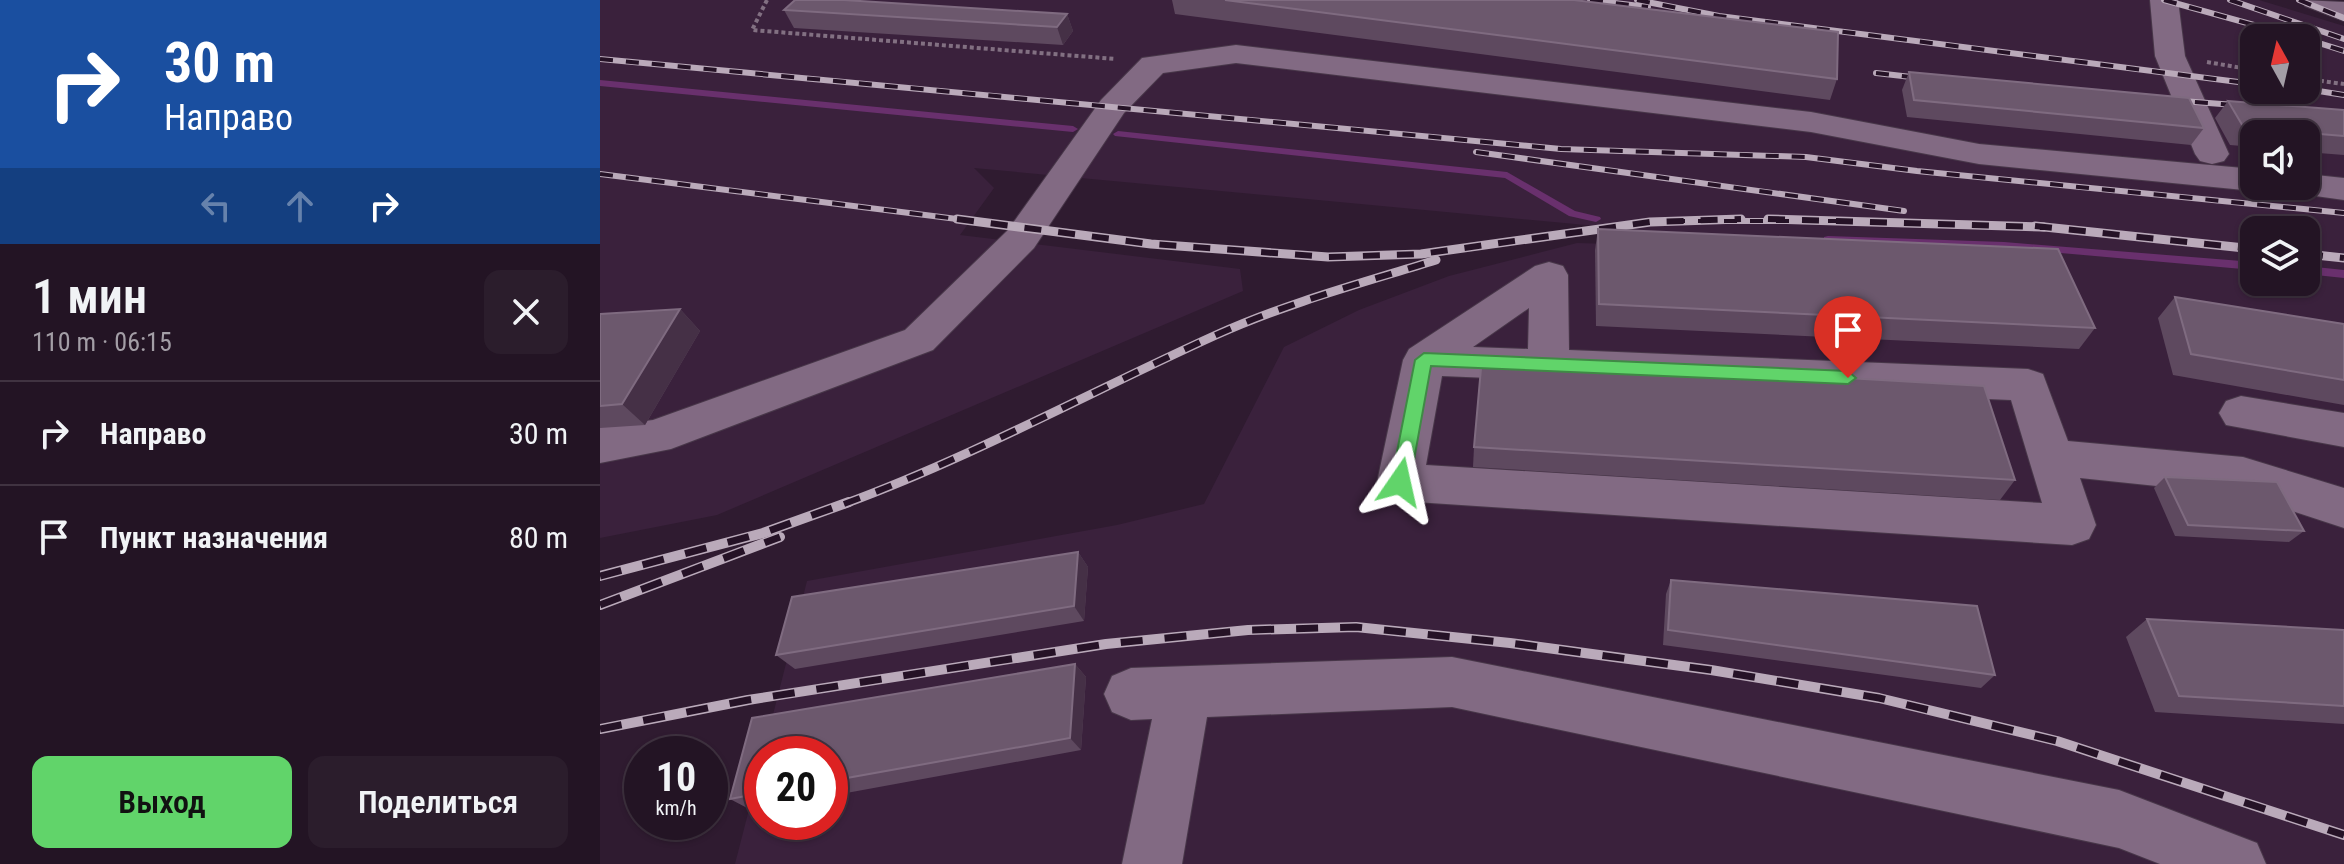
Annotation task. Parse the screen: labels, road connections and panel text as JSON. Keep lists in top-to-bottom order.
{
  "north": "top",
  "page": {
    "turn": ["30 m", "Направо"],
    "heading": ["1 мин", "110 m · 06:15"],
    "list": [
      {
        "name": "Направо",
        "value": "30 m"
      },
      {
        "name": "Пункт назначения",
        "value": "80 m"
      }
    ],
    "speed": "10 km/h",
    "limit": "20",
    "buttons": ["Выход", "Поделиться"]
  }
}
